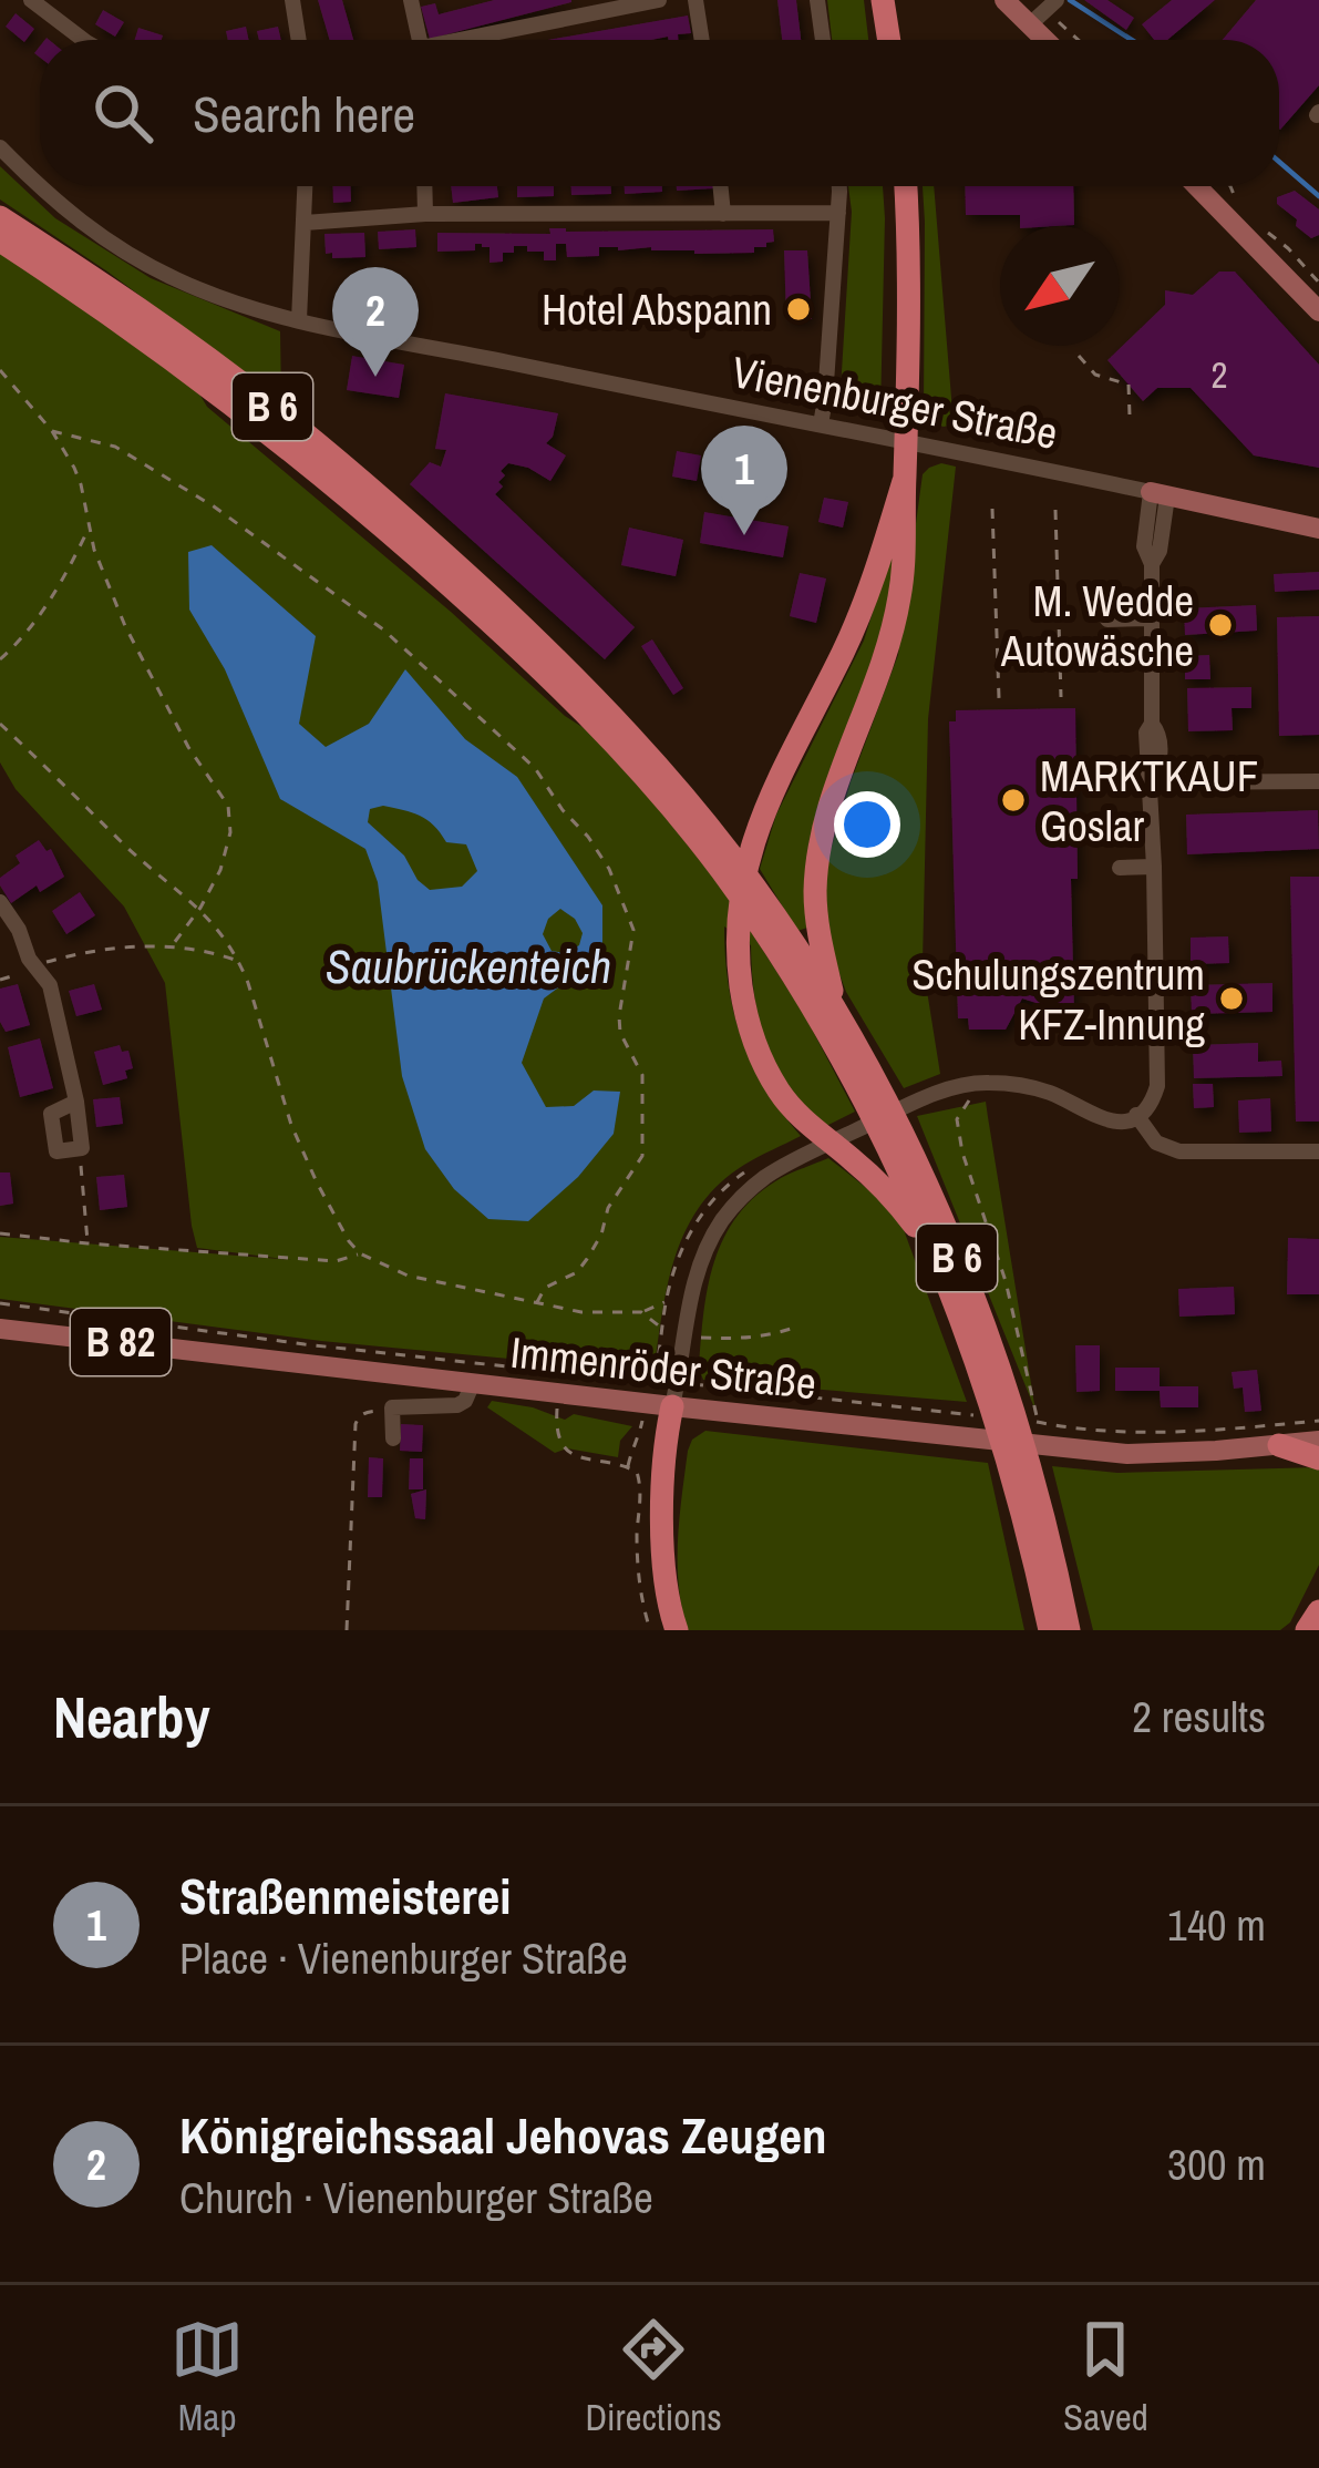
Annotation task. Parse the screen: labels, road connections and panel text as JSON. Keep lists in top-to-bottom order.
{
  "streets": {
    "highway": ["B 6"],
    "main road": ["Vienenburger Straße", "B 82", "Immenröder Straße"]
  },
  "water": ["Saubrückenteich"],
  "places": [
    "Hotel Abspann",
    "M. Wedde Autowäsche",
    "MARKTKAUF Goslar",
    "Schulungszentrum KFZ-Innung"
  ],
  "house_numbers": ["2"],
  "north": "bottom left",
  "page": {
    "search": "Search here",
    "pins": ["2", "1"],
    "heading": ["Nearby", "2 results"],
    "list": [
      {
        "mark": "1",
        "name": "Straßenmeisterei",
        "note": "Place · Vienenburger Straße",
        "value": "140 m"
      },
      {
        "mark": "2",
        "name": "Königreichssaal Jehovas Zeugen",
        "note": "Church · Vienenburger Straße",
        "value": "300 m"
      }
    ],
    "nav": ["Map", "Directions", "Saved"]
  }
}
